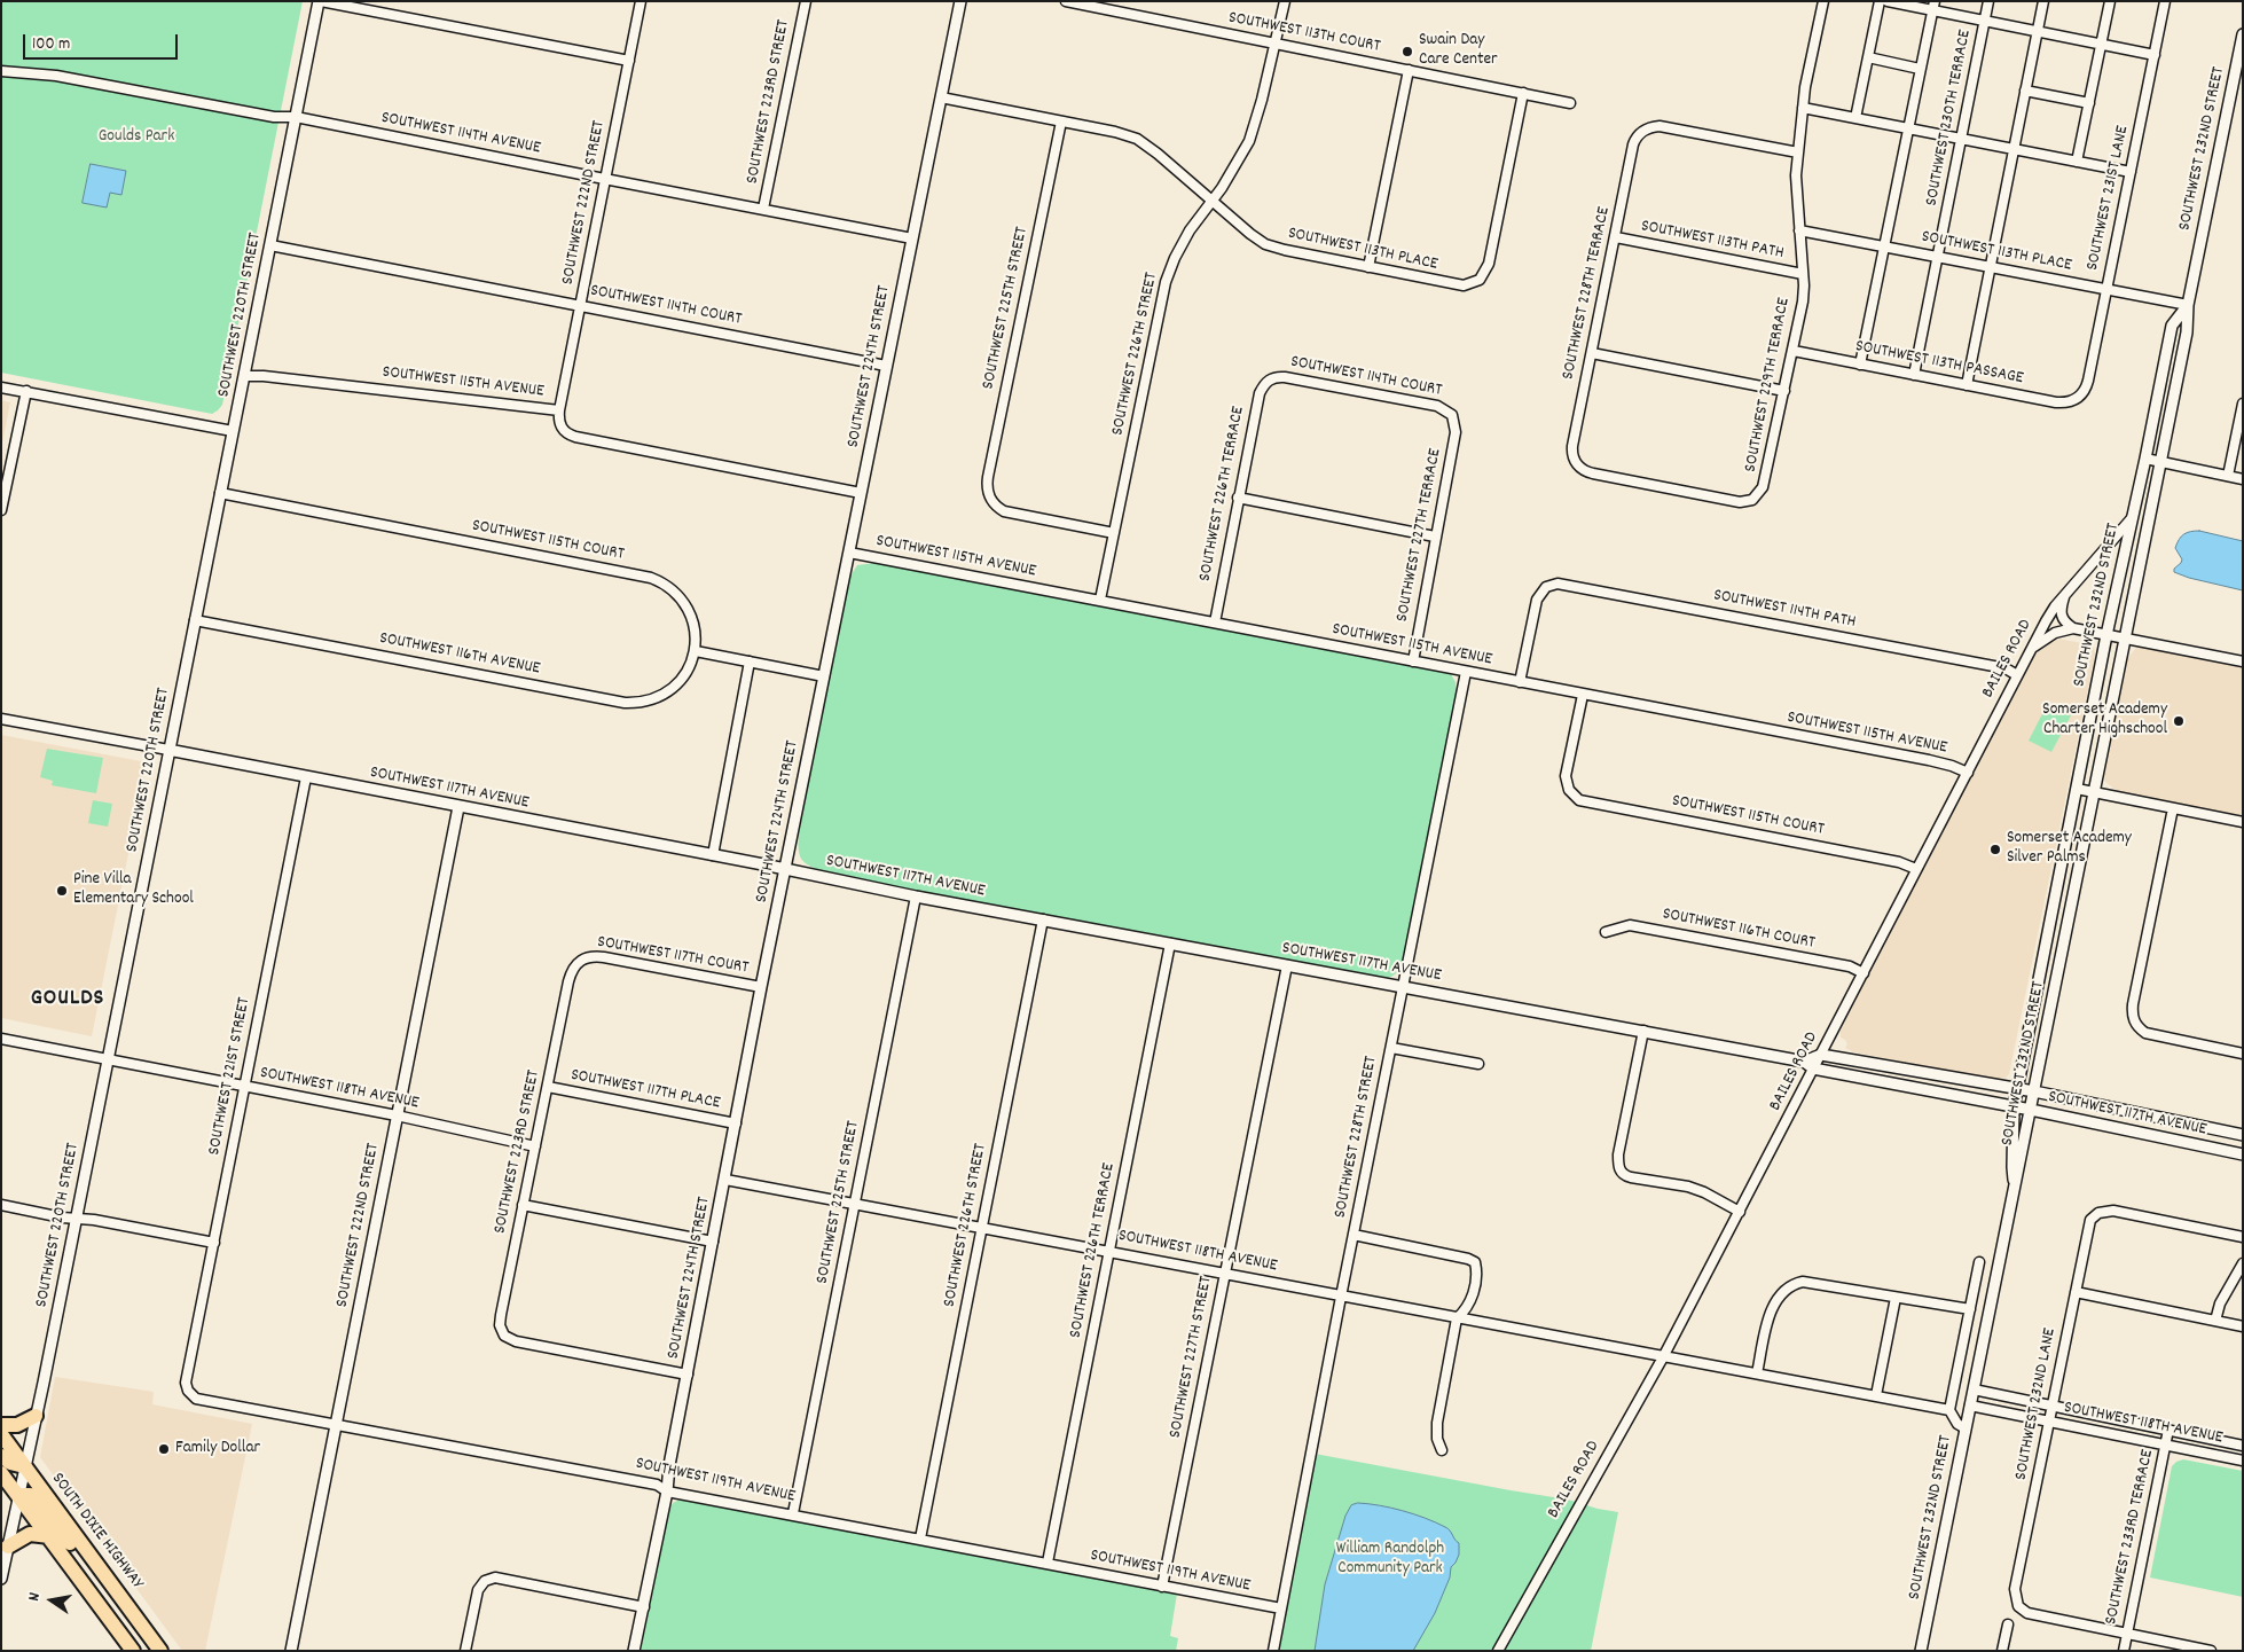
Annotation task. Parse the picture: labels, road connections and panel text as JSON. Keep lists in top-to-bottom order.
{
  "streets": {
    "highway": ["SOUTH DIXIE HIGHWAY"],
    "street": [
      "SOUTHWEST 113TH COURT",
      "SOUTHWEST 223RD STREET",
      "SOUTHWEST 230TH TERRACE",
      "SOUTHWEST 114TH AVENUE",
      "SOUTHWEST 232ND STREET",
      "SOUTHWEST 231ST LANE",
      "SOUTHWEST 222ND STREET",
      "SOUTHWEST 113TH PATH",
      "SOUTHWEST 113TH PLACE",
      "SOUTHWEST 228TH TERRACE",
      "SOUTHWEST 114TH COURT",
      "SOUTHWEST 225TH STREET",
      "SOUTHWEST 220TH STREET",
      "SOUTHWEST 226TH STREET",
      "SOUTHWEST 113TH PASSAGE",
      "SOUTHWEST 224TH STREET",
      "SOUTHWEST 115TH AVENUE",
      "SOUTHWEST 229TH TERRACE",
      "SOUTHWEST 226TH TERRACE",
      "SOUTHWEST 227TH TERRACE",
      "SOUTHWEST 115TH COURT",
      "SOUTHWEST 114TH PATH",
      "SOUTHWEST 116TH AVENUE",
      "BAILES ROAD",
      "SOUTHWEST 117TH AVENUE",
      "SOUTHWEST 116TH COURT",
      "SOUTHWEST 117TH COURT",
      "SOUTHWEST 221ST STREET",
      "SOUTHWEST 118TH AVENUE",
      "SOUTHWEST 117TH PLACE",
      "SOUTHWEST 228TH STREET",
      "SOUTHWEST 227TH STREET",
      "SOUTHWEST 232ND LANE",
      "SOUTHWEST 119TH AVENUE",
      "SOUTHWEST 233RD TERRACE"
    ]
  },
  "crossings": [
    ["SOUTHWEST 113TH COURT", "SOUTHWEST 113TH PLACE"],
    ["SOUTHWEST 113TH COURT", "SOUTHWEST 226TH STREET"],
    ["SOUTHWEST 223RD STREET", "SOUTHWEST 114TH AVENUE"],
    ["SOUTHWEST 223RD STREET", "SOUTHWEST 224TH STREET"],
    ["SOUTHWEST 223RD STREET", "SOUTHWEST 117TH COURT"],
    ["SOUTHWEST 223RD STREET", "SOUTHWEST 118TH AVENUE"],
    ["SOUTHWEST 223RD STREET", "SOUTHWEST 117TH PLACE"],
    ["SOUTHWEST 230TH TERRACE", "SOUTHWEST 113TH PLACE"],
    ["SOUTHWEST 230TH TERRACE", "SOUTHWEST 113TH PASSAGE"],
    ["SOUTHWEST 114TH AVENUE", "SOUTHWEST 222ND STREET"],
    ["SOUTHWEST 114TH AVENUE", "SOUTHWEST 220TH STREET"],
    ["SOUTHWEST 114TH AVENUE", "SOUTHWEST 224TH STREET"],
    ["SOUTHWEST 232ND STREET", "SOUTHWEST 113TH PLACE"],
    ["SOUTHWEST 232ND STREET", "BAILES ROAD"],
    ["SOUTHWEST 232ND STREET", "SOUTHWEST 117TH AVENUE"],
    ["SOUTHWEST 232ND STREET", "SOUTHWEST 118TH AVENUE"],
    ["SOUTHWEST 231ST LANE", "SOUTHWEST 113TH PLACE"],
    ["SOUTHWEST 231ST LANE", "SOUTHWEST 113TH PASSAGE"],
    ["SOUTHWEST 222ND STREET", "SOUTHWEST 114TH COURT"],
    ["SOUTHWEST 222ND STREET", "SOUTHWEST 115TH AVENUE"],
    ["SOUTHWEST 222ND STREET", "SOUTHWEST 117TH AVENUE"],
    ["SOUTHWEST 222ND STREET", "SOUTHWEST 118TH AVENUE"],
    ["SOUTHWEST 222ND STREET", "SOUTHWEST 119TH AVENUE"],
    ["SOUTHWEST 113TH PATH", "SOUTHWEST 228TH TERRACE"],
    ["SOUTHWEST 113TH PATH", "SOUTHWEST 229TH TERRACE"],
    ["SOUTHWEST 113TH PLACE", "SOUTHWEST 225TH STREET"],
    ["SOUTHWEST 113TH PLACE", "SOUTHWEST 226TH STREET"],
    ["SOUTHWEST 113TH PLACE", "SOUTHWEST 224TH STREET"],
    ["SOUTHWEST 113TH PLACE", "SOUTHWEST 229TH TERRACE"],
    ["SOUTHWEST 228TH TERRACE", "SOUTHWEST 229TH TERRACE"],
    ["SOUTHWEST 114TH COURT", "SOUTHWEST 220TH STREET"],
    ["SOUTHWEST 114TH COURT", "SOUTHWEST 224TH STREET"],
    ["SOUTHWEST 114TH COURT", "SOUTHWEST 226TH TERRACE"],
    ["SOUTHWEST 114TH COURT", "SOUTHWEST 227TH TERRACE"],
    ["SOUTHWEST 225TH STREET", "SOUTHWEST 226TH STREET"],
    ["SOUTHWEST 225TH STREET", "SOUTHWEST 117TH AVENUE"],
    ["SOUTHWEST 225TH STREET", "SOUTHWEST 118TH AVENUE"],
    ["SOUTHWEST 225TH STREET", "SOUTHWEST 119TH AVENUE"],
    ["SOUTHWEST 220TH STREET", "SOUTHWEST 115TH AVENUE"],
    ["SOUTHWEST 220TH STREET", "SOUTHWEST 115TH COURT"],
    ["SOUTHWEST 220TH STREET", "SOUTHWEST 116TH AVENUE"],
    ["SOUTHWEST 220TH STREET", "SOUTHWEST 117TH AVENUE"],
    ["SOUTHWEST 220TH STREET", "SOUTHWEST 118TH AVENUE"],
    ["SOUTHWEST 220TH STREET", "SOUTH DIXIE HIGHWAY"],
    ["SOUTHWEST 226TH STREET", "SOUTHWEST 115TH AVENUE"],
    ["SOUTHWEST 226TH STREET", "SOUTHWEST 117TH AVENUE"],
    ["SOUTHWEST 226TH STREET", "SOUTHWEST 118TH AVENUE"],
    ["SOUTHWEST 226TH STREET", "SOUTHWEST 119TH AVENUE"],
    ["SOUTHWEST 113TH PASSAGE", "SOUTHWEST 229TH TERRACE"],
    ["SOUTHWEST 224TH STREET", "SOUTHWEST 115TH AVENUE"],
    ["SOUTHWEST 224TH STREET", "SOUTHWEST 117TH AVENUE"],
    ["SOUTHWEST 224TH STREET", "SOUTHWEST 117TH COURT"],
    ["SOUTHWEST 224TH STREET", "SOUTHWEST 118TH AVENUE"],
    ["SOUTHWEST 224TH STREET", "SOUTHWEST 117TH PLACE"],
    ["SOUTHWEST 224TH STREET", "SOUTHWEST 119TH AVENUE"],
    ["SOUTHWEST 115TH AVENUE", "SOUTHWEST 226TH TERRACE"],
    ["SOUTHWEST 115TH AVENUE", "SOUTHWEST 227TH TERRACE"],
    ["SOUTHWEST 115TH AVENUE", "SOUTHWEST 115TH COURT"],
    ["SOUTHWEST 115TH AVENUE", "SOUTHWEST 114TH PATH"],
    ["SOUTHWEST 115TH AVENUE", "BAILES ROAD"],
    ["SOUTHWEST 115TH AVENUE", "SOUTHWEST 228TH STREET"],
    ["SOUTHWEST 226TH TERRACE", "SOUTHWEST 117TH AVENUE"],
    ["SOUTHWEST 226TH TERRACE", "SOUTHWEST 118TH AVENUE"],
    ["SOUTHWEST 226TH TERRACE", "SOUTHWEST 119TH AVENUE"],
    ["SOUTHWEST 115TH COURT", "SOUTHWEST 116TH AVENUE"],
    ["SOUTHWEST 115TH COURT", "BAILES ROAD"],
    ["SOUTHWEST 114TH PATH", "BAILES ROAD"],
    ["BAILES ROAD", "SOUTHWEST 117TH AVENUE"],
    ["BAILES ROAD", "SOUTHWEST 116TH COURT"],
    ["BAILES ROAD", "SOUTHWEST 118TH AVENUE"],
    ["SOUTHWEST 117TH AVENUE", "SOUTHWEST 221ST STREET"],
    ["SOUTHWEST 117TH AVENUE", "SOUTHWEST 228TH STREET"],
    ["SOUTHWEST 117TH AVENUE", "SOUTHWEST 227TH STREET"],
    ["SOUTHWEST 221ST STREET", "SOUTHWEST 118TH AVENUE"],
    ["SOUTHWEST 221ST STREET", "SOUTHWEST 119TH AVENUE"],
    ["SOUTHWEST 118TH AVENUE", "SOUTHWEST 228TH STREET"],
    ["SOUTHWEST 118TH AVENUE", "SOUTHWEST 227TH STREET"],
    ["SOUTHWEST 118TH AVENUE", "SOUTHWEST 232ND LANE"],
    ["SOUTHWEST 118TH AVENUE", "SOUTHWEST 233RD TERRACE"],
    ["SOUTHWEST 228TH STREET", "SOUTHWEST 119TH AVENUE"],
    ["SOUTHWEST 227TH STREET", "SOUTHWEST 119TH AVENUE"],
    ["SOUTHWEST 232ND LANE", "SOUTHWEST 233RD TERRACE"]
  ],
  "districts": ["GOULDS"],
  "parks": ["Goulds Park", "William Randolph Community Park"],
  "places": [
    "Swain Day Care Center",
    "Somerset Academy Charter Highschool",
    "Somerset Academy Silver Palms",
    "Pine Villa Elementary School",
    "Family Dollar"
  ],
  "scale_bar": "100 m",
  "north": "left"
}
